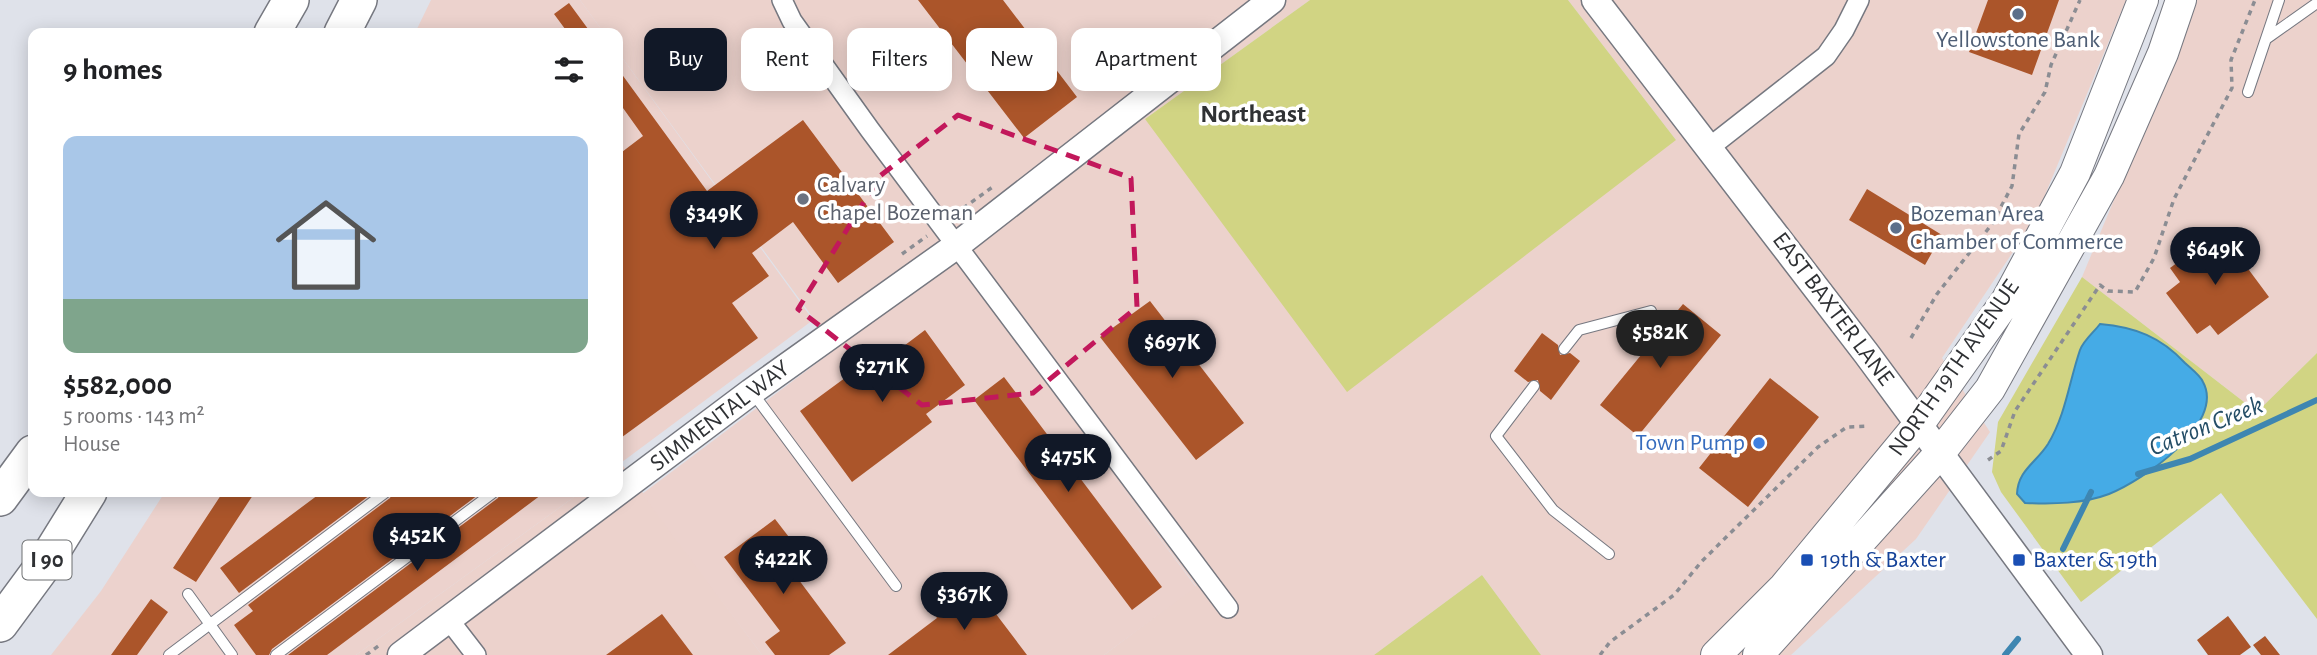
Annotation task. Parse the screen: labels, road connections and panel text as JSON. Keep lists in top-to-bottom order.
{
  "streets": {
    "highway": ["I 90"],
    "main road": ["NORTH 19TH AVENUE"],
    "street": ["EAST BAXTER LANE", "SIMMENTAL WAY"]
  },
  "crossings": [
    ["EAST BAXTER LANE", "NORTH 19TH AVENUE"]
  ],
  "districts": ["Northeast"],
  "water": ["Catron Creek"],
  "places": {
    "other": [
      "Yellowstone Bank",
      "Calvary Chapel Bozeman",
      "Bozeman Area Chamber of Commerce",
      "Town Pump"
    ],
    "transit": ["19th & Baxter", "Baxter & 19th"]
  },
  "page": {
    "chip": [
      "Buy",
      "Rent",
      "Filters",
      "New",
      "Apartment"
    ],
    "heading": "9 homes",
    "list": [
      {
        "name": "$582,000",
        "note": "5 rooms · 143 m² · House"
      }
    ],
    "price": [
      "$349K",
      "$649K",
      "$582K",
      "$697K",
      "$271K",
      "$475K",
      "$452K",
      "$422K",
      "$367K"
    ]
  }
}
